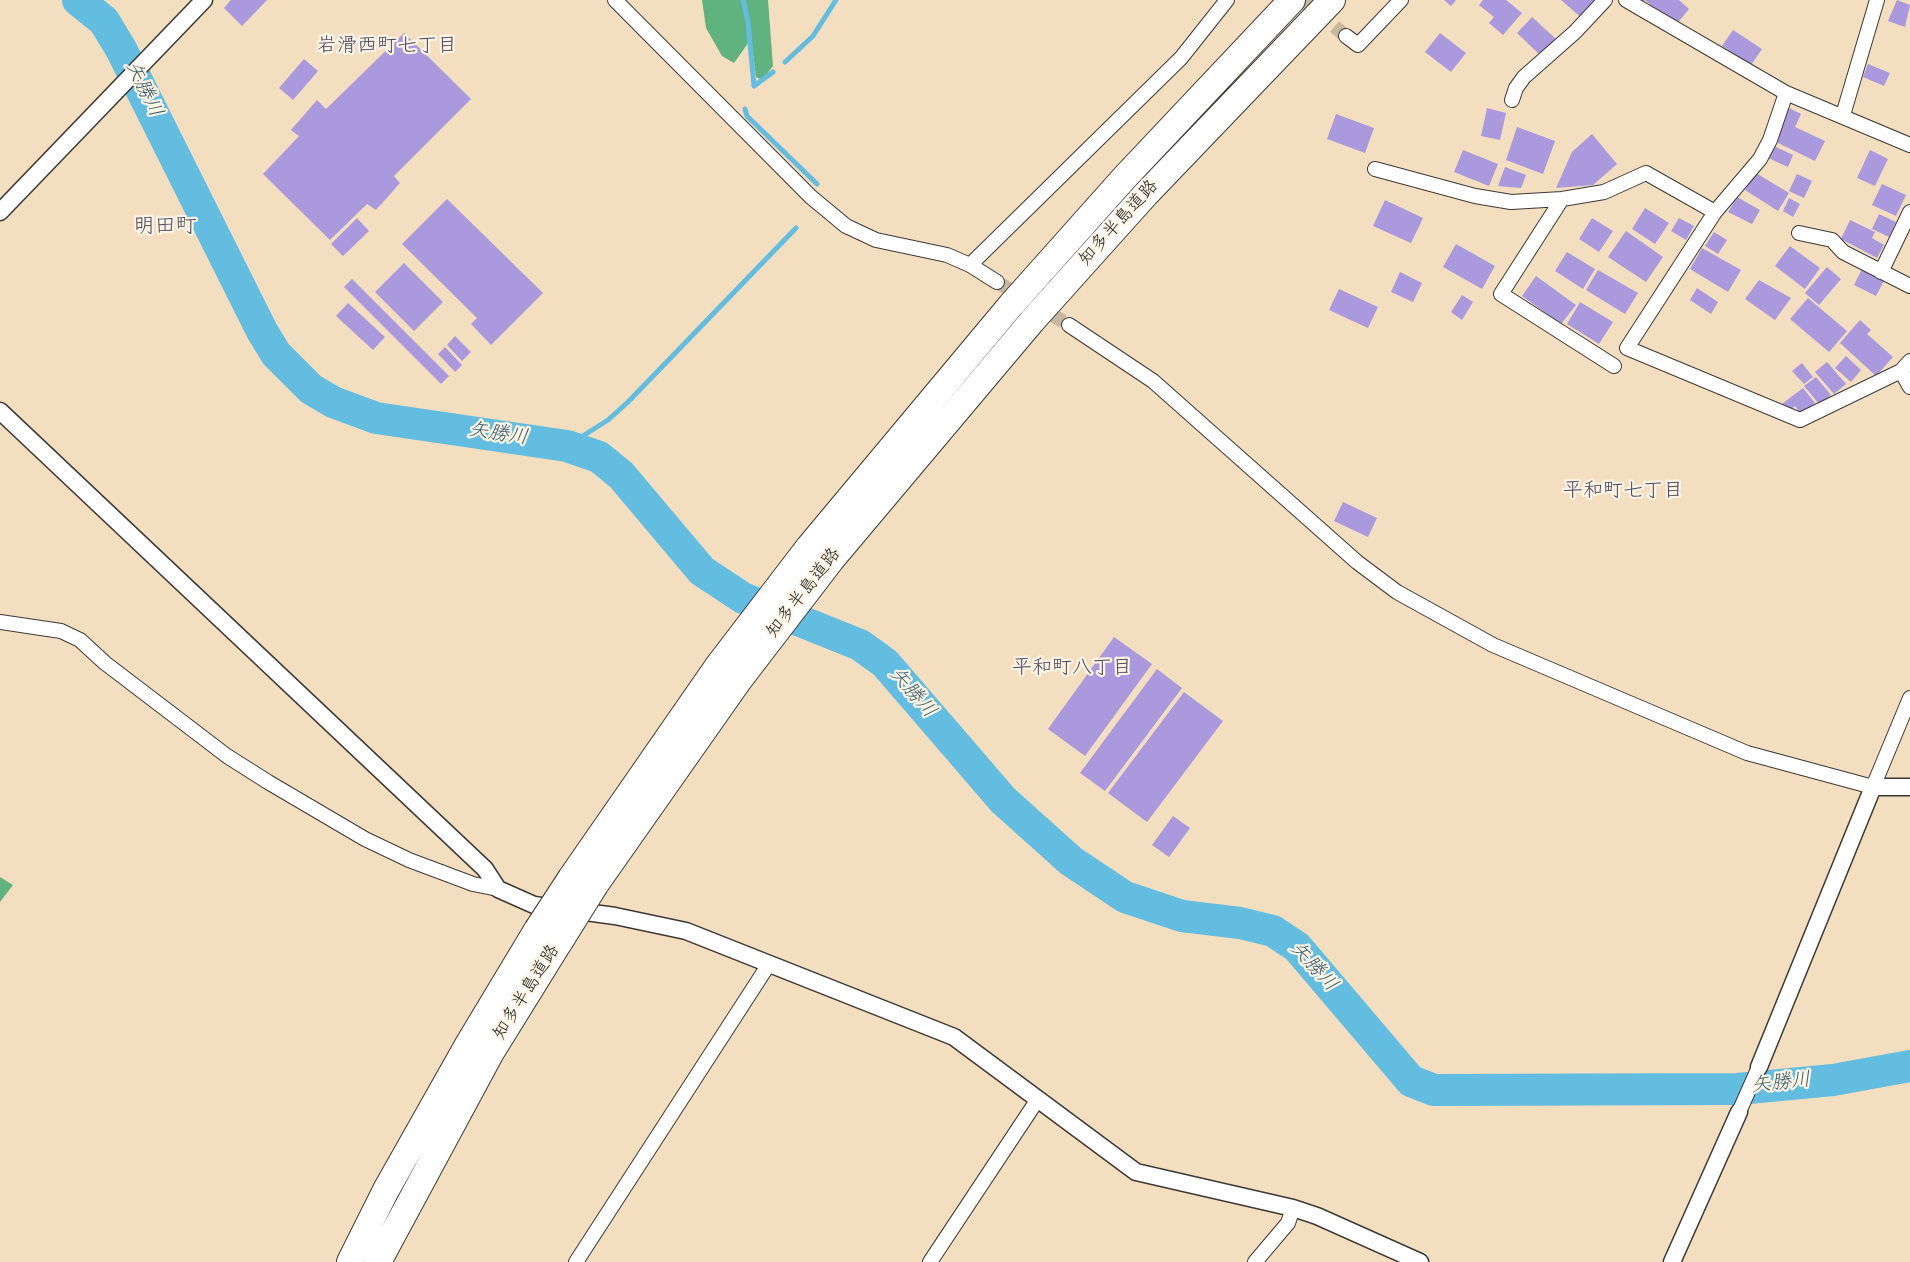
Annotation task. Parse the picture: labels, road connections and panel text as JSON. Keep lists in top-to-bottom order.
{
  "streets": {
    "highway": ["知多半島道路"]
  },
  "districts": [
    "岩滑西町七丁目",
    "明田町",
    "平和町七丁目",
    "平和町八丁目"
  ],
  "water": ["矢勝川"]
}
